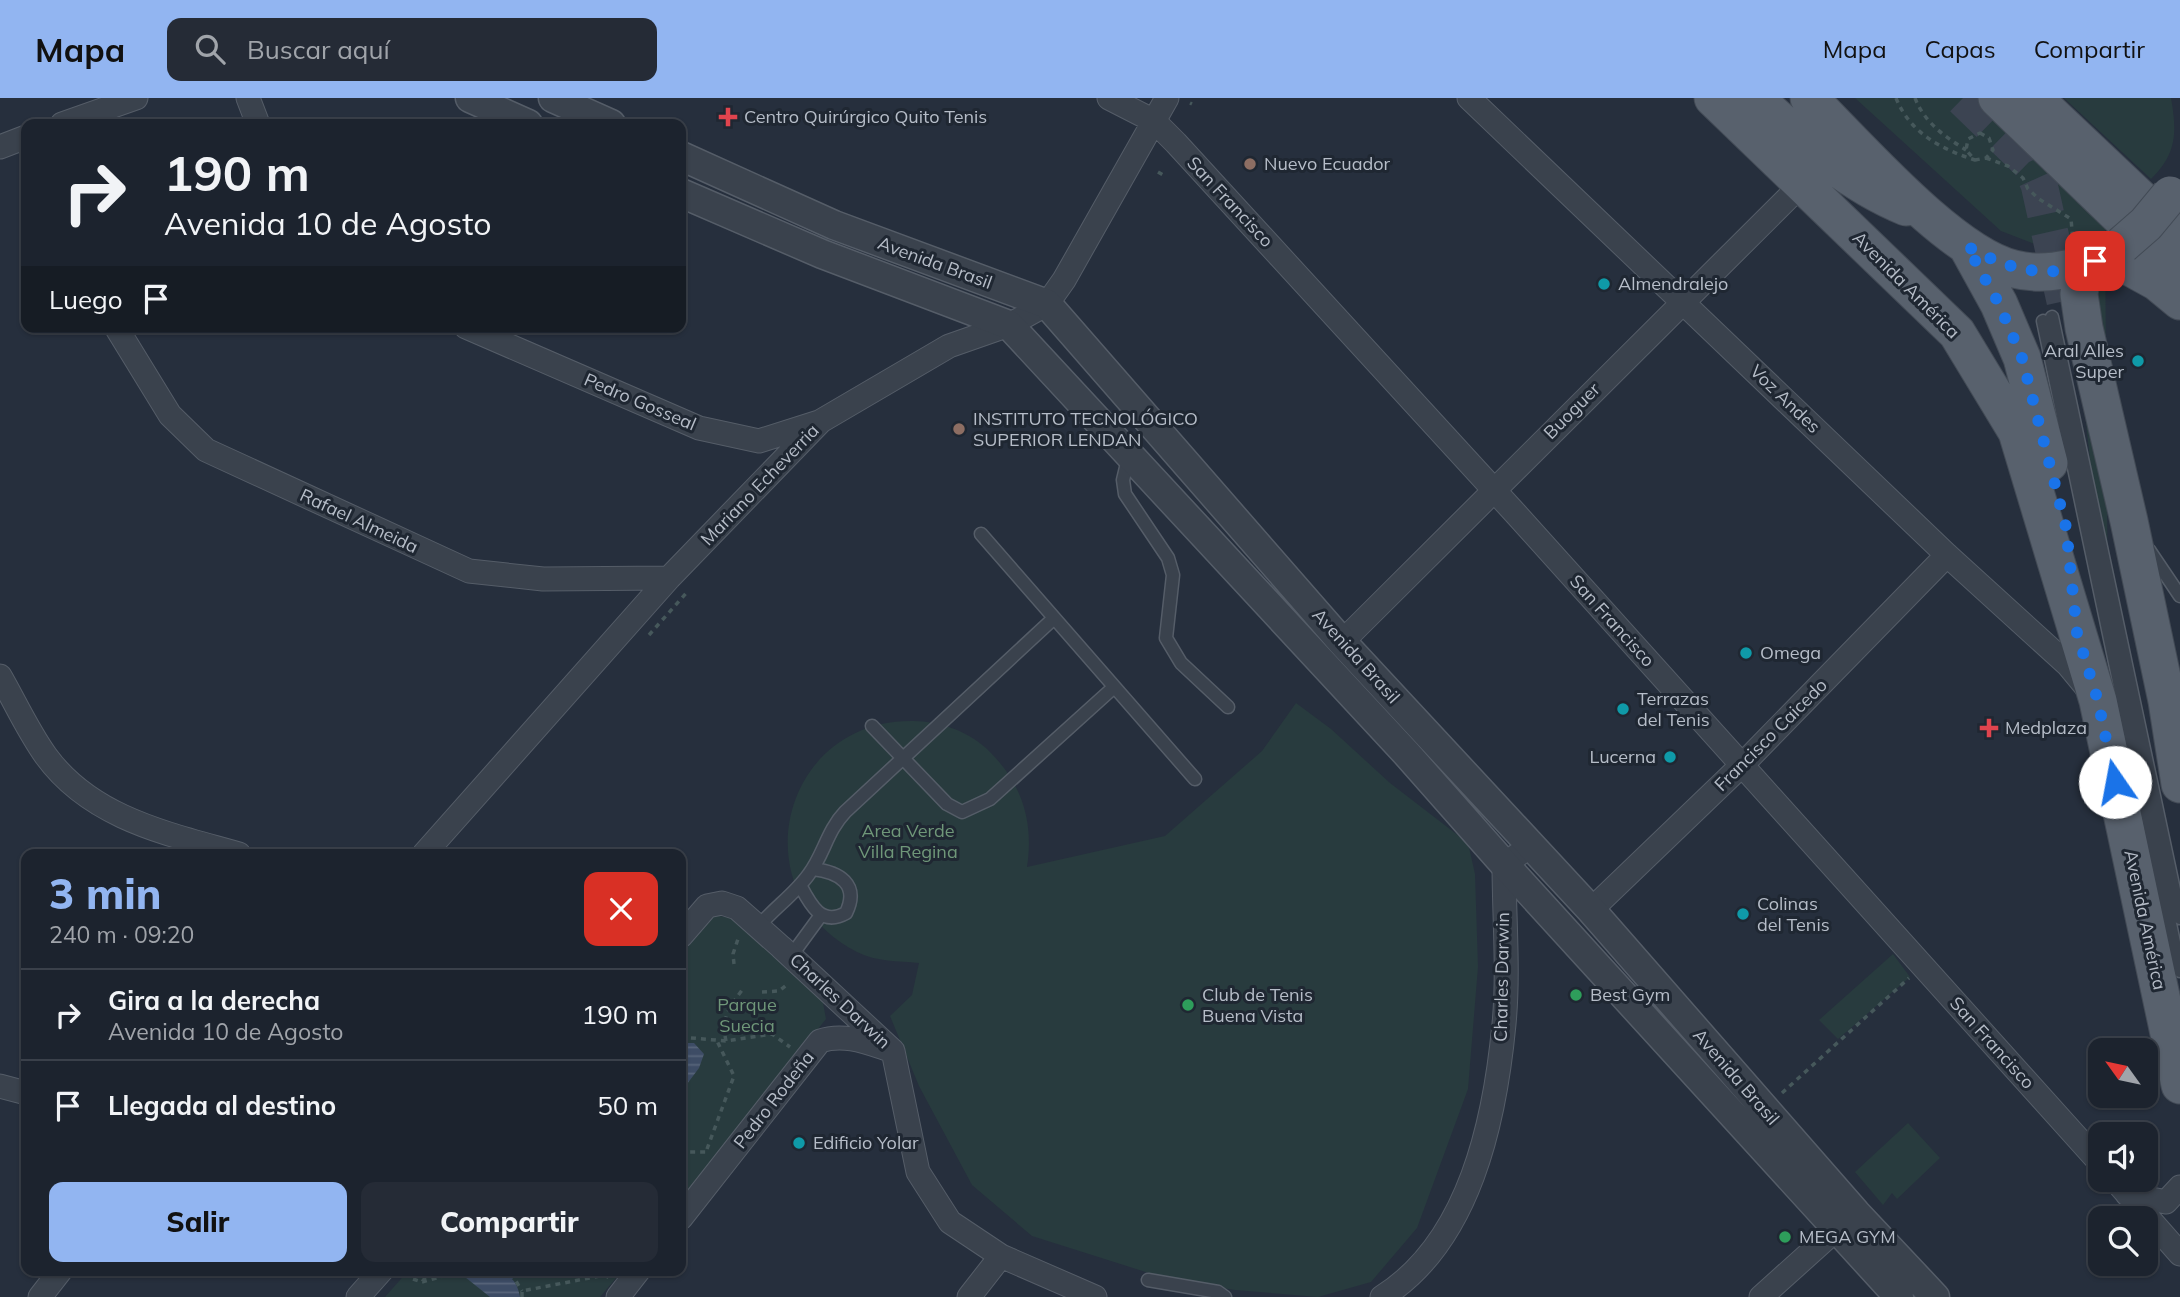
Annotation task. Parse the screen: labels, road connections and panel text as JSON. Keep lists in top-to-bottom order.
{
  "streets": {
    "main road": ["Avenida América"],
    "street": [
      "San Francisco",
      "Avenida Brasil",
      "Voz Andes",
      "Pedro Gosseal",
      "Buoguer",
      "Mariano Echeverria",
      "Rafael Almeida",
      "Francisco Caicedo",
      "Charles Darwin",
      "Pedro Rodeña"
    ]
  },
  "crossings": [
    ["San Francisco", "Buoguer"],
    ["San Francisco", "Mariano Echeverria"],
    ["San Francisco", "Francisco Caicedo"],
    ["Avenida Brasil", "Buoguer"],
    ["Avenida Brasil", "Mariano Echeverria"],
    ["Avenida Brasil", "Francisco Caicedo"],
    ["Avenida Brasil", "Charles Darwin"],
    ["Avenida América", "Voz Andes"],
    ["Avenida América", "Buoguer"],
    ["Voz Andes", "Buoguer"],
    ["Voz Andes", "Francisco Caicedo"],
    ["Pedro Gosseal", "Mariano Echeverria"],
    ["Mariano Echeverria", "Rafael Almeida"],
    ["Charles Darwin", "Pedro Rodeña"]
  ],
  "parks": ["Area Verde Villa Regina", "Parque Suecia"],
  "places": {
    "health": ["Centro Quirúrgico Quito Tenis", "Medplaza"],
    "other": [
      "Nuevo Ecuador",
      "Almendralejo",
      "Aral Alles Super",
      "INSTITUTO TECNOLÓGICO SUPERIOR LENDAN",
      "Omega",
      "Terrazas del Tenis",
      "Lucerna",
      "Colinas del Tenis",
      "Best Gym",
      "Club de Tenis Buena Vista",
      "Edificio Yolar",
      "MEGA GYM"
    ]
  },
  "north": "top left",
  "page": {
    "header": "Mapa",
    "search": "Buscar aquí",
    "nav": ["Mapa", "Capas", "Compartir"],
    "turn": ["190 m", "Avenida 10 de Agosto"],
    "then": "Luego",
    "heading": ["3 min", "240 m · 09:20"],
    "list": [
      {
        "name": "Gira a la derecha",
        "note": "Avenida 10 de Agosto",
        "value": "190 m"
      },
      {
        "name": "Llegada al destino",
        "value": "50 m"
      }
    ],
    "buttons": ["Salir", "Compartir"]
  }
}
